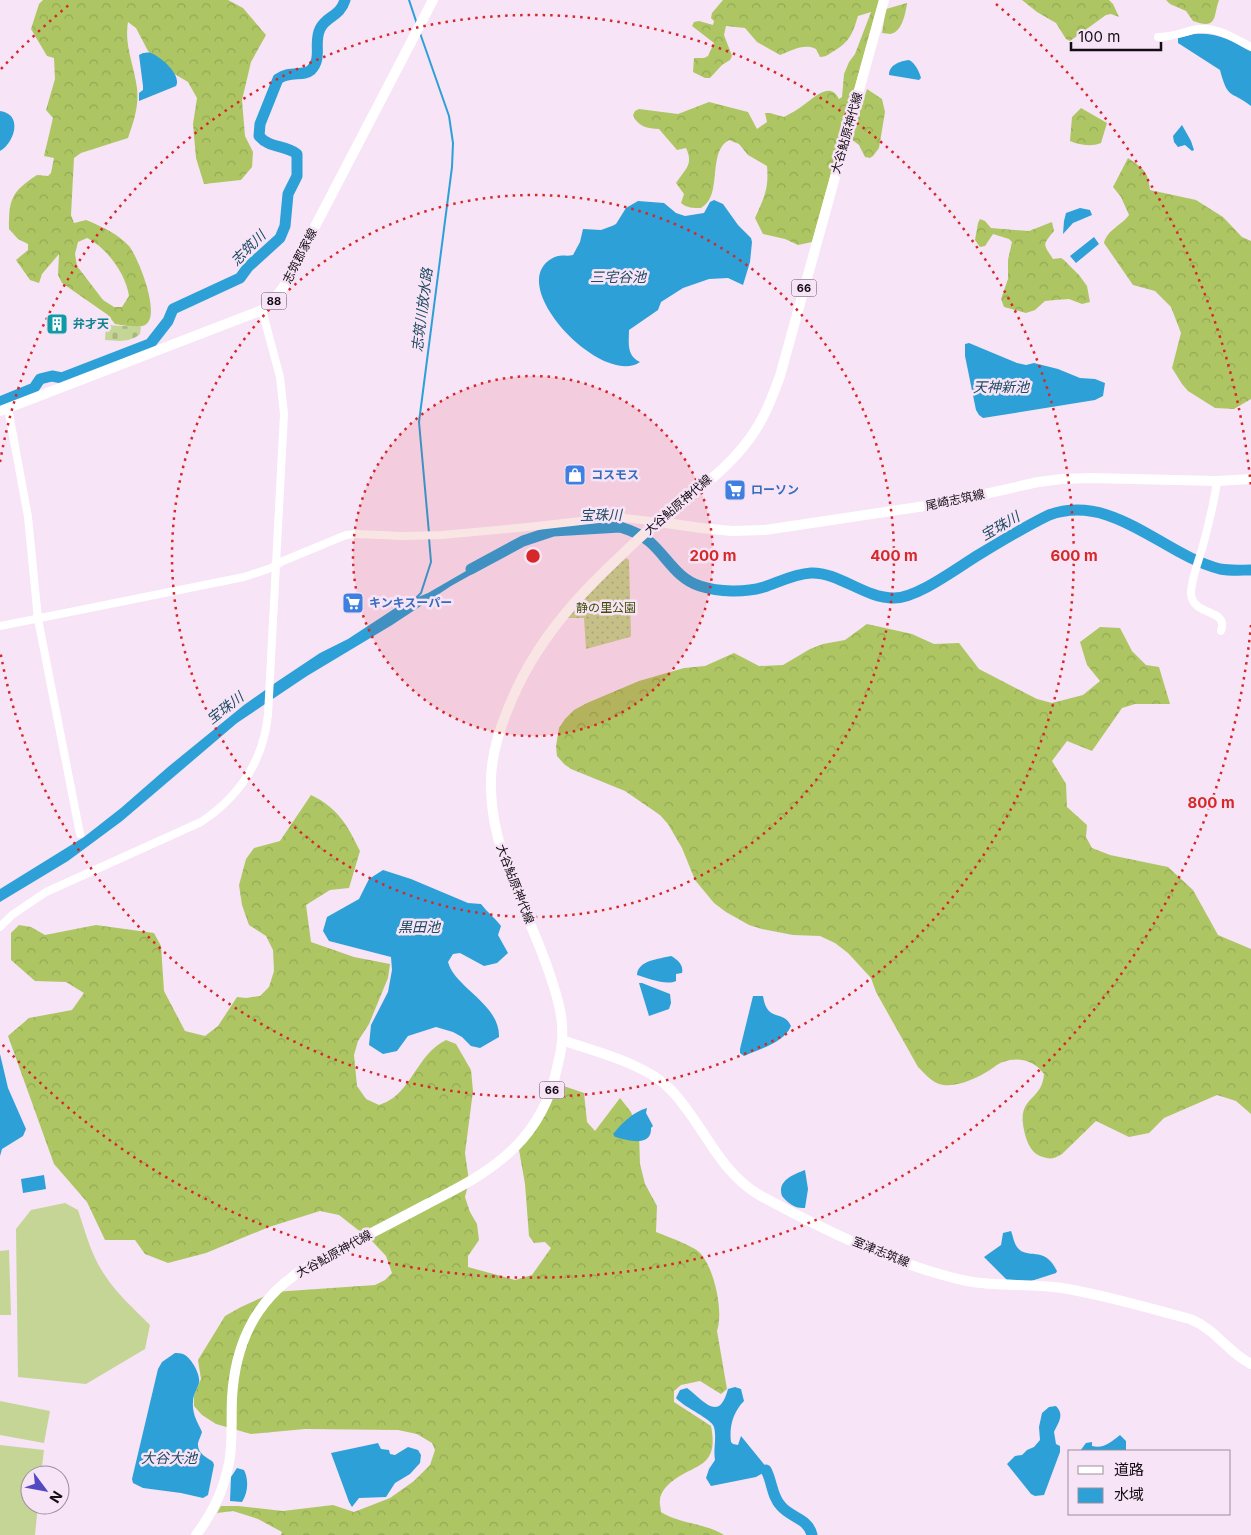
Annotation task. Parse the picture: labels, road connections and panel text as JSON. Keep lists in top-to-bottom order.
{
  "streets": {
    "main road": [
      "大谷鮎原神代線",
      "志筑郡家線",
      "66",
      "88",
      "尾崎志筑線",
      "室津志筑線"
    ]
  },
  "crossings": [
    ["大谷鮎原神代線", "尾崎志筑線"],
    ["大谷鮎原神代線", "室津志筑線"]
  ],
  "water": [
    "志筑川",
    "三宅谷池",
    "志筑川放水路",
    "天神新池",
    "宝珠川",
    "黒田池",
    "大谷大池"
  ],
  "parks": ["静の里公園"],
  "places": {
    "building": ["弁才天"],
    "shop": ["コスモス"],
    "supermarket": ["ローソン", "キンキスーパー"]
  },
  "legend": ["道路", "水域"],
  "scale_bar": "100 m",
  "north": "bottom right",
  "rings": [
    "200 m",
    "400 m",
    "600 m",
    "800 m"
  ]
}
